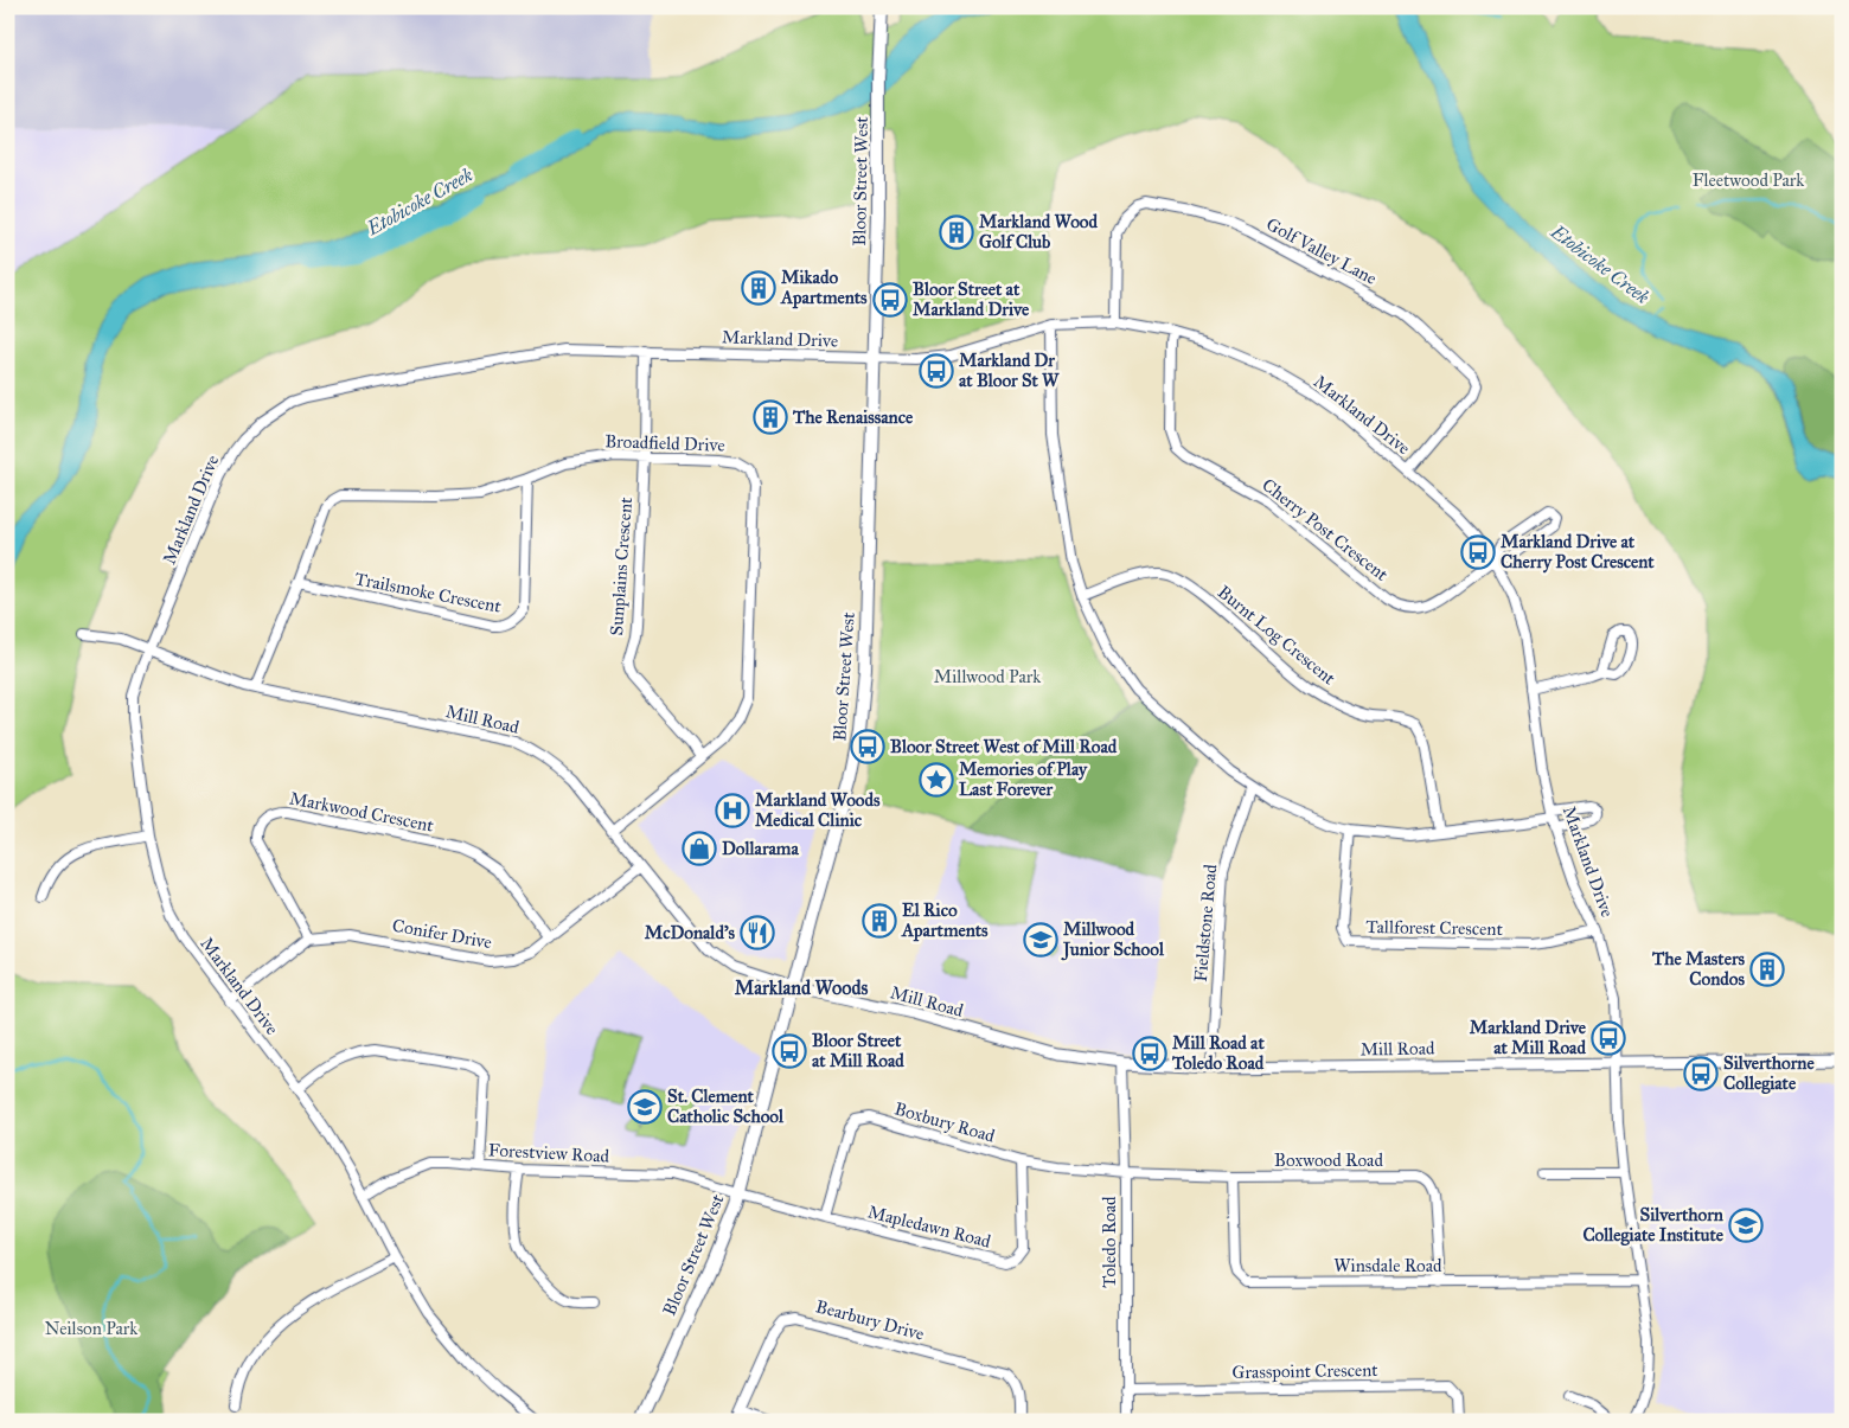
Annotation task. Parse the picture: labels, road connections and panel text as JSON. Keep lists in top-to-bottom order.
{
  "streets": {
    "main road": ["Bloor Street West"],
    "street": [
      "Golf Valley Lane",
      "Markland Drive",
      "Broadfield Drive",
      "Cherry Post Crescent",
      "Sunplains Crescent",
      "Trailsmoke Crescent",
      "Burnt Log Crescent",
      "Mill Road",
      "Markwood Crescent",
      "Fieldstone Road",
      "Tallforest Crescent",
      "Conifer Drive",
      "Boxbury Road",
      "Forestview Road",
      "Boxwood Road",
      "Mapledawn Road",
      "Toledo Road",
      "Winsdale Road",
      "Bearbury Drive",
      "Grasspoint Crescent"
    ]
  },
  "crossings": [
    ["Bloor Street West", "Markland Drive"],
    ["Bloor Street West", "Mill Road"],
    ["Bloor Street West", "Forestview Road"],
    ["Bloor Street West", "Mapledawn Road"],
    ["Golf Valley Lane", "Markland Drive"],
    ["Markland Drive", "Cherry Post Crescent"],
    ["Markland Drive", "Sunplains Crescent"],
    ["Markland Drive", "Mill Road"],
    ["Markland Drive", "Tallforest Crescent"],
    ["Markland Drive", "Forestview Road"],
    ["Markland Drive", "Winsdale Road"],
    ["Broadfield Drive", "Sunplains Crescent"],
    ["Broadfield Drive", "Trailsmoke Crescent"],
    ["Broadfield Drive", "Mill Road"],
    ["Mill Road", "Fieldstone Road"],
    ["Mill Road", "Conifer Drive"],
    ["Mill Road", "Toledo Road"],
    ["Markwood Crescent", "Conifer Drive"],
    ["Boxbury Road", "Boxwood Road"],
    ["Boxbury Road", "Mapledawn Road"],
    ["Boxbury Road", "Toledo Road"],
    ["Forestview Road", "Mapledawn Road"],
    ["Boxwood Road", "Toledo Road"],
    ["Boxwood Road", "Winsdale Road"],
    ["Toledo Road", "Grasspoint Crescent"]
  ],
  "districts": ["Markland Woods"],
  "water": ["Etobicoke Creek"],
  "parks": ["Fleetwood Park", "Millwood Park", "Neilson Park"],
  "places": {
    "building": [
      "Markland Wood Golf Club",
      "Mikado Apartments",
      "The Renaissance",
      "El Rico Apartments",
      "The Masters Condos"
    ],
    "bus stop": [
      "Bloor Street at Markland Drive",
      "Markland Dr at Bloor St W",
      "Markland Drive at Cherry Post Crescent",
      "Bloor Street West of Mill Road",
      "Markland Drive at Mill Road",
      "Bloor Street at Mill Road",
      "Mill Road at Toledo Road",
      "Silverthorne Collegiate"
    ],
    "place": ["Memories of Play Last Forever"],
    "hospital": ["Markland Woods Medical Clinic"],
    "shop": ["Dollarama"],
    "restaurant": ["McDonald's"],
    "school or university": ["Millwood Junior School", "St. Clement Catholic School", "Silverthorn Collegiate Institute"]
  }
}
